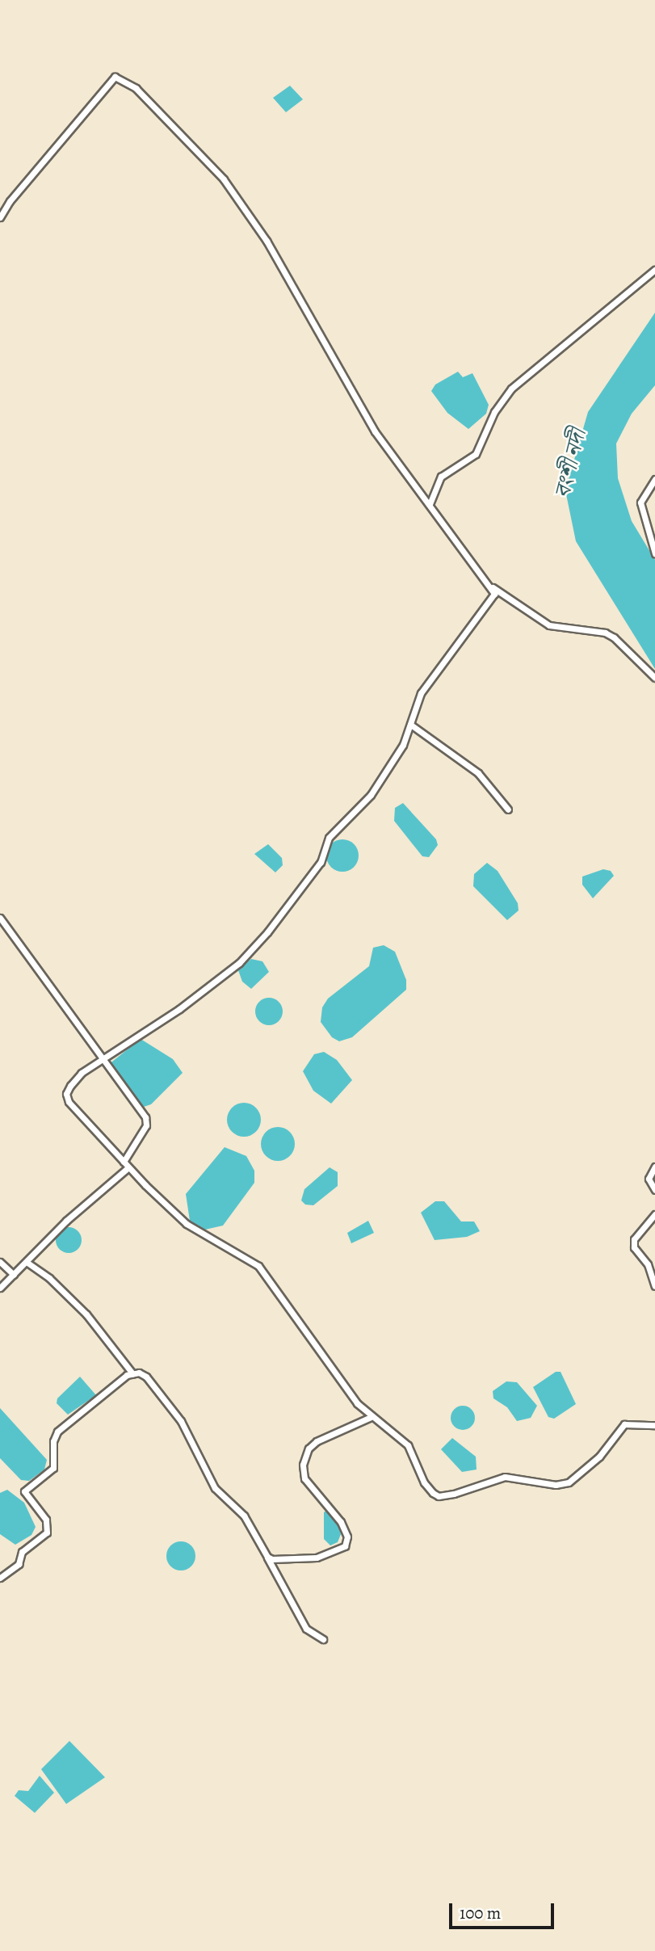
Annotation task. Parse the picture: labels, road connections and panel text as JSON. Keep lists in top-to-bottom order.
{
  "water": ["বংশী নদী"],
  "scale_bar": "100 m"
}
